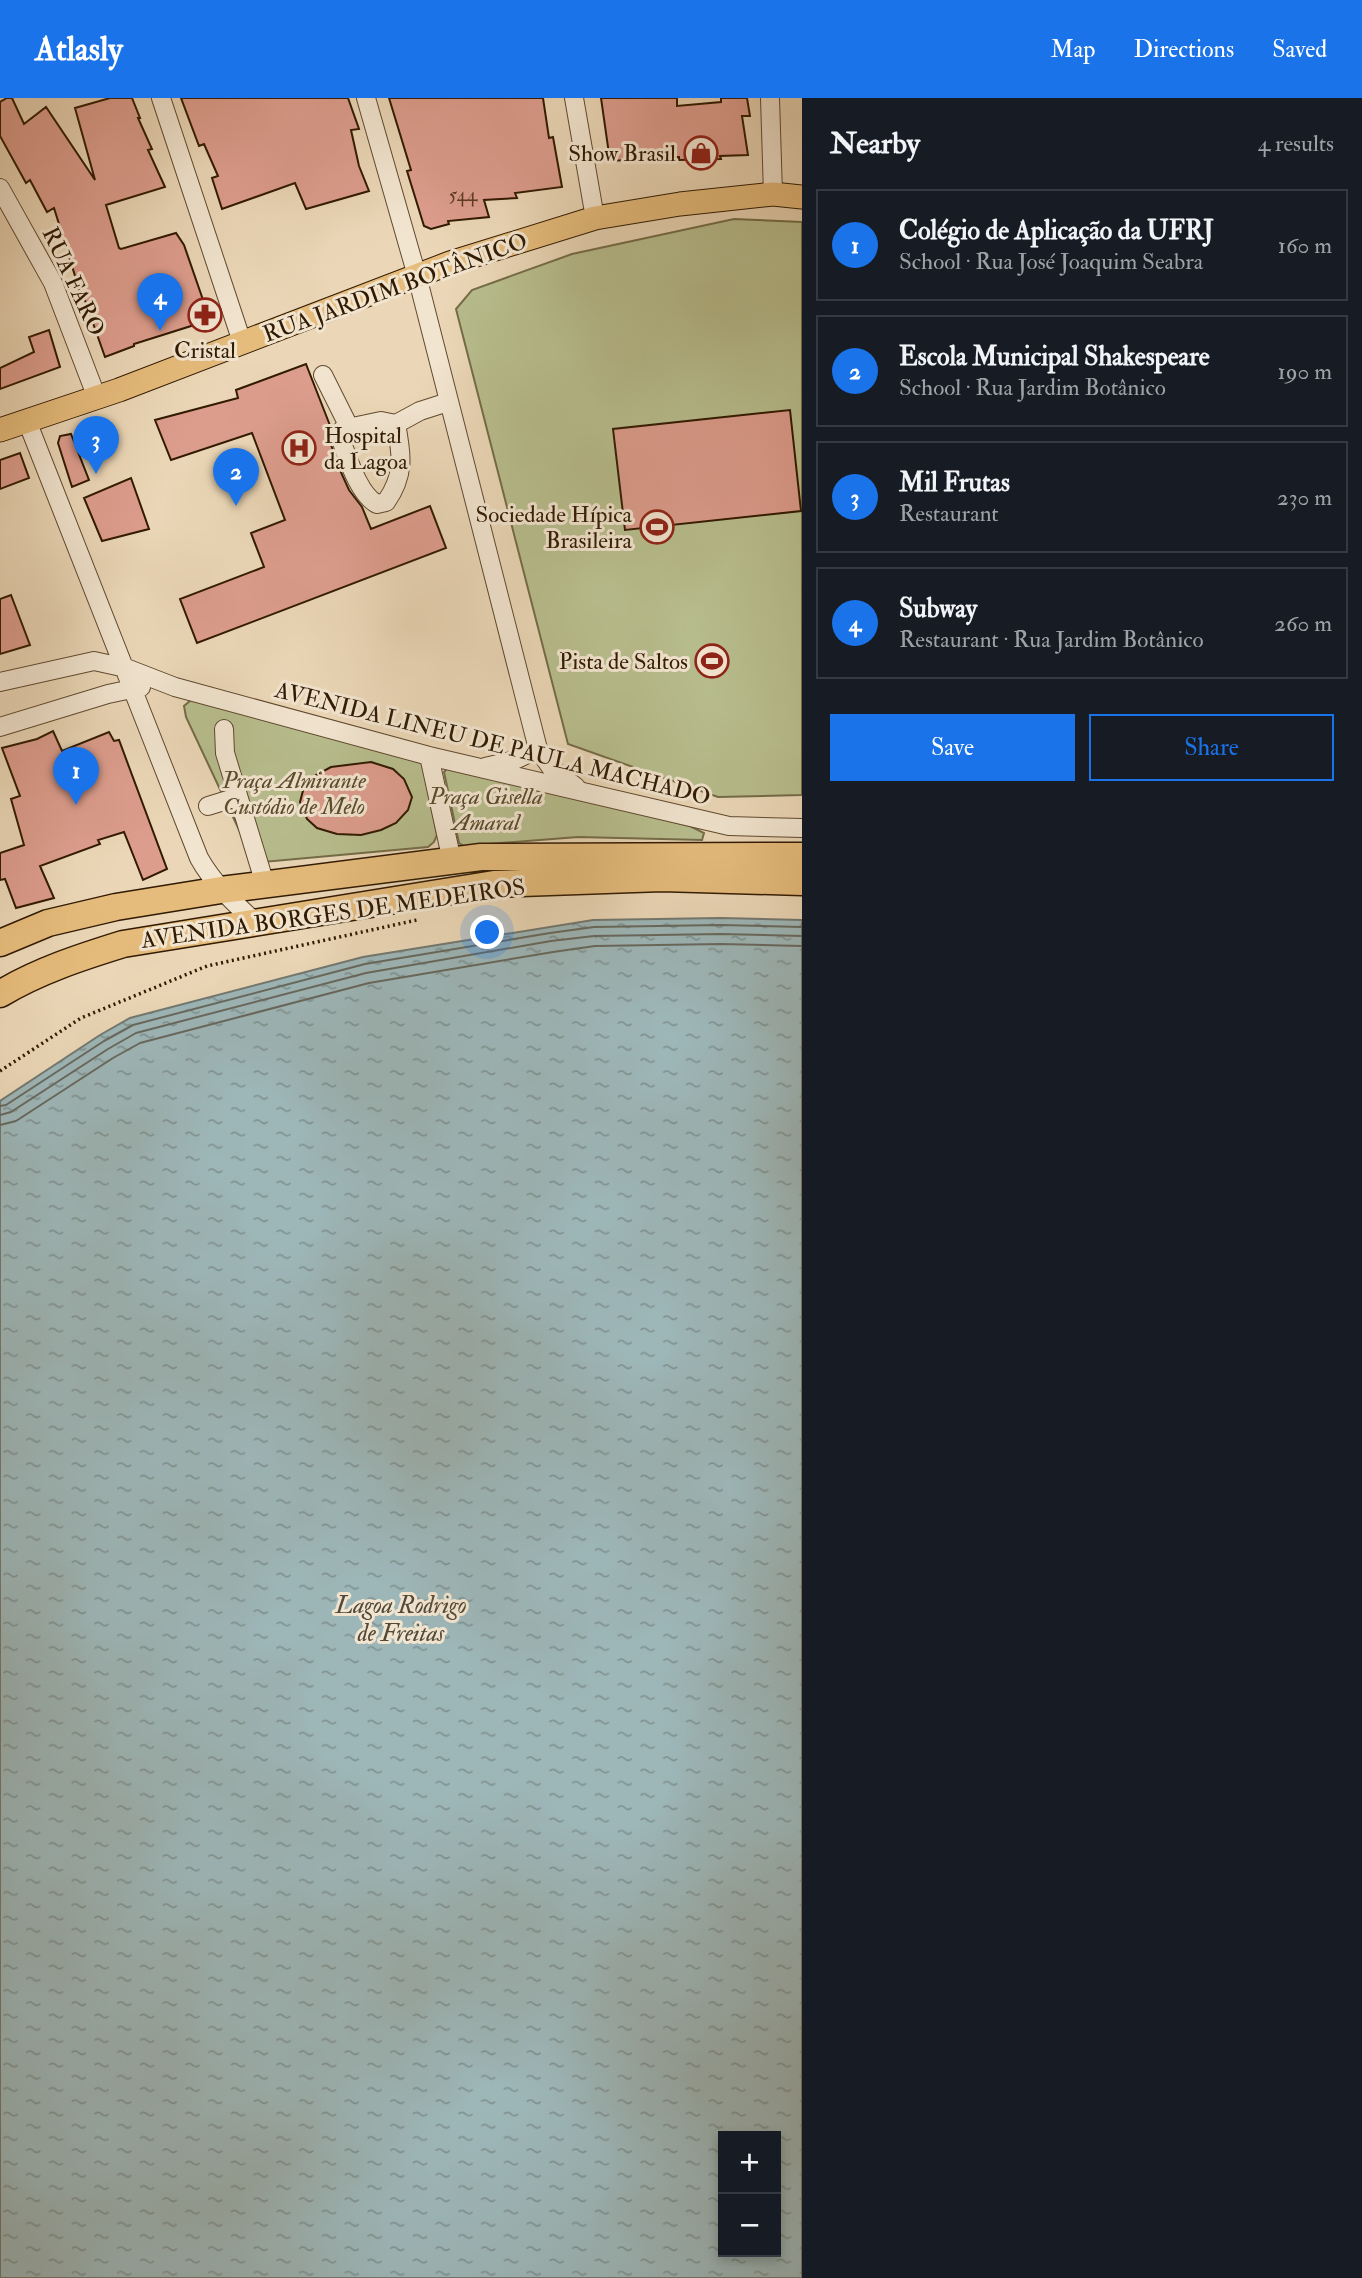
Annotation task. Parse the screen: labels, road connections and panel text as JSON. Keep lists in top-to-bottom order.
{
  "streets": {
    "highway": ["AVENIDA BORGES DE MEDEIROS"],
    "main road": ["RUA JARDIM BOTÂNICO"],
    "street": ["RUA FARO", "AVENIDA LINEU DE PAULA MACHADO"]
  },
  "crossings": [
    ["RUA FARO", "RUA JARDIM BOTÂNICO"]
  ],
  "water": ["Lagoa Rodrigo de Freitas"],
  "parks": ["Praça Almirante Custódio de Melo", "Praça Gisella Amaral"],
  "places": {
    "shop": ["Show Brasil"],
    "pharmacy": ["Cristal"],
    "hospital": ["Hospital da Lagoa"],
    "sports": ["Sociedade Hípica Brasileira", "Pista de Saltos"]
  },
  "house_numbers": ["544"],
  "page": {
    "header": "Atlasly",
    "nav": ["Map", "Directions", "Saved"],
    "heading": ["Nearby", "4 results"],
    "list": [
      {
        "mark": "1",
        "name": "Colégio de Aplicação da UFRJ",
        "note": "School · Rua José Joaquim Seabra",
        "value": "160 m"
      },
      {
        "mark": "2",
        "name": "Escola Municipal Shakespeare",
        "note": "School · Rua Jardim Botânico",
        "value": "190 m"
      },
      {
        "mark": "3",
        "name": "Mil Frutas",
        "note": "Restaurant",
        "value": "230 m"
      },
      {
        "mark": "4",
        "name": "Subway",
        "note": "Restaurant · Rua Jardim Botânico",
        "value": "260 m"
      }
    ],
    "pins": [
      "4",
      "3",
      "2",
      "1"
    ],
    "buttons": ["Save", "Share"],
    "map_buttons": ["+", "−"]
  }
}
